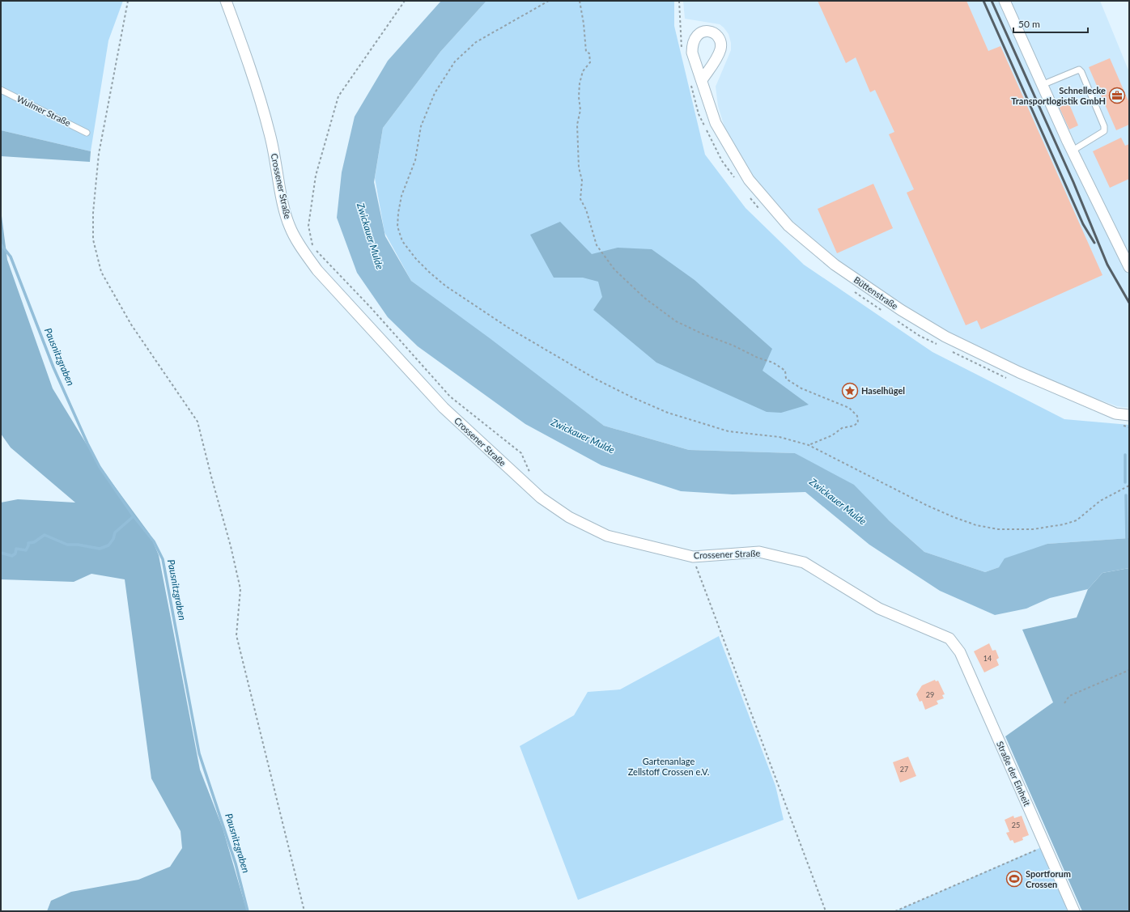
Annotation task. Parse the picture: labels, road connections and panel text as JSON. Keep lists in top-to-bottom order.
{
  "streets": {
    "street": ["Crossener Straße", "Büttenstraße", "Straße der Einheit"],
    "lane": ["Wulmer Straße"]
  },
  "crossings": [
    ["Crossener Straße", "Straße der Einheit"]
  ],
  "water": ["Zwickauer Mulde", "Pausnitzgraben"],
  "parks": ["Gartenanlage Zellstoff Crossen e.V."],
  "places": {
    "office": ["Schnellecke Transportlogistik GmbH"],
    "place": ["Haselhügel"],
    "sports": ["Sportforum Crossen"]
  },
  "house_numbers": [
    "14",
    "29",
    "27",
    "25"
  ],
  "scale_bar": "50 m"
}
